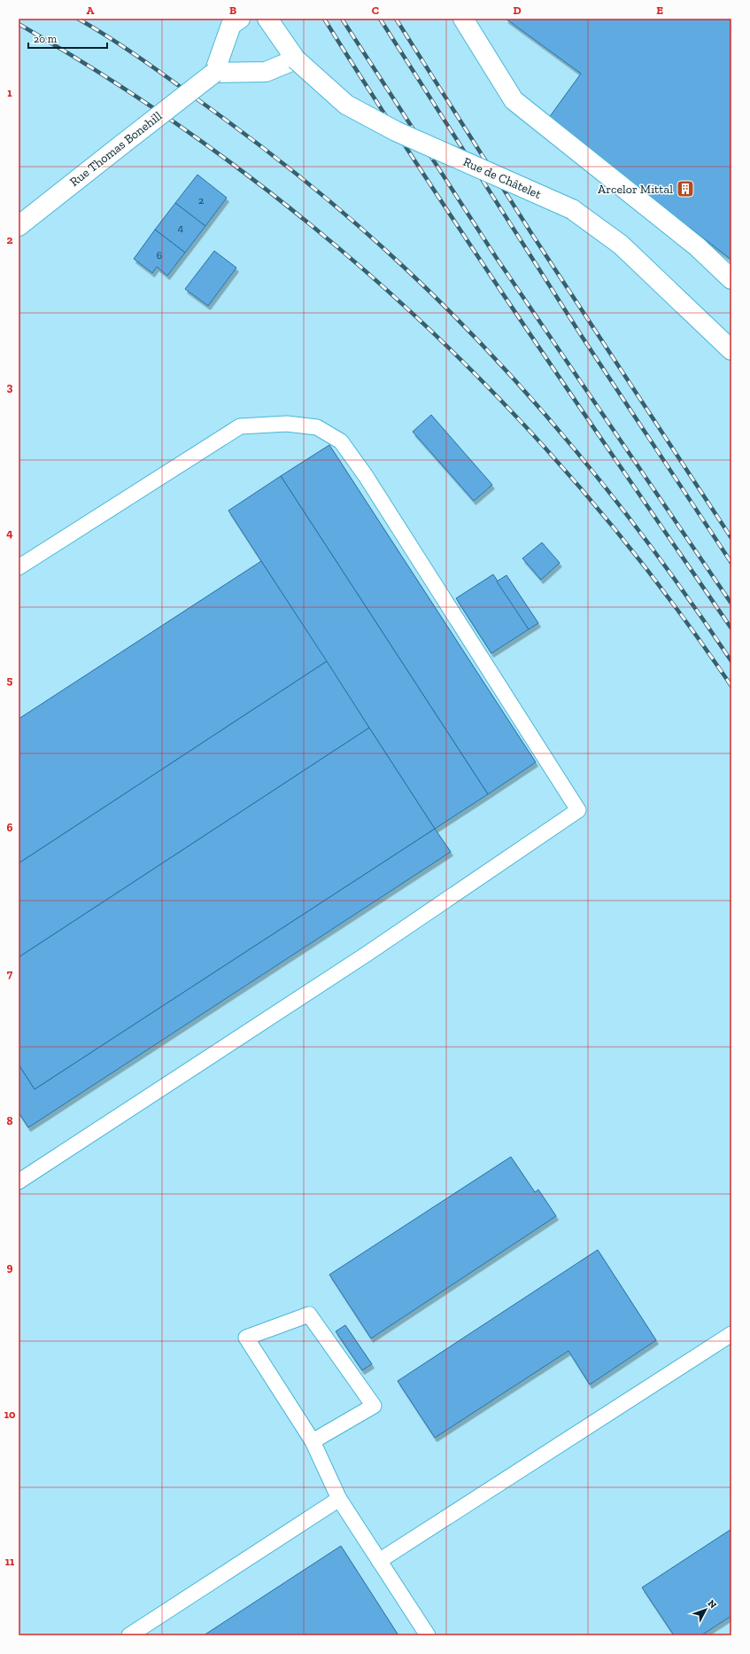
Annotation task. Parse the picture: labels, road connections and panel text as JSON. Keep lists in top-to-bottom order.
{
  "streets": {
    "street": ["Rue Thomas Bonehill", "Rue de Châtelet"]
  },
  "places": {
    "building": ["Arcelor Mittal"]
  },
  "house_numbers": ["2", "4", "6"],
  "scale_bar": "20 m",
  "north": "top right",
  "grid": {
    "columns": [
      "A",
      "B",
      "C",
      "D",
      "E"
    ],
    "rows": [
      "1",
      "2",
      "3",
      "4",
      "5",
      "6",
      "7",
      "8",
      "9",
      "10",
      "11"
    ]
  }
}
